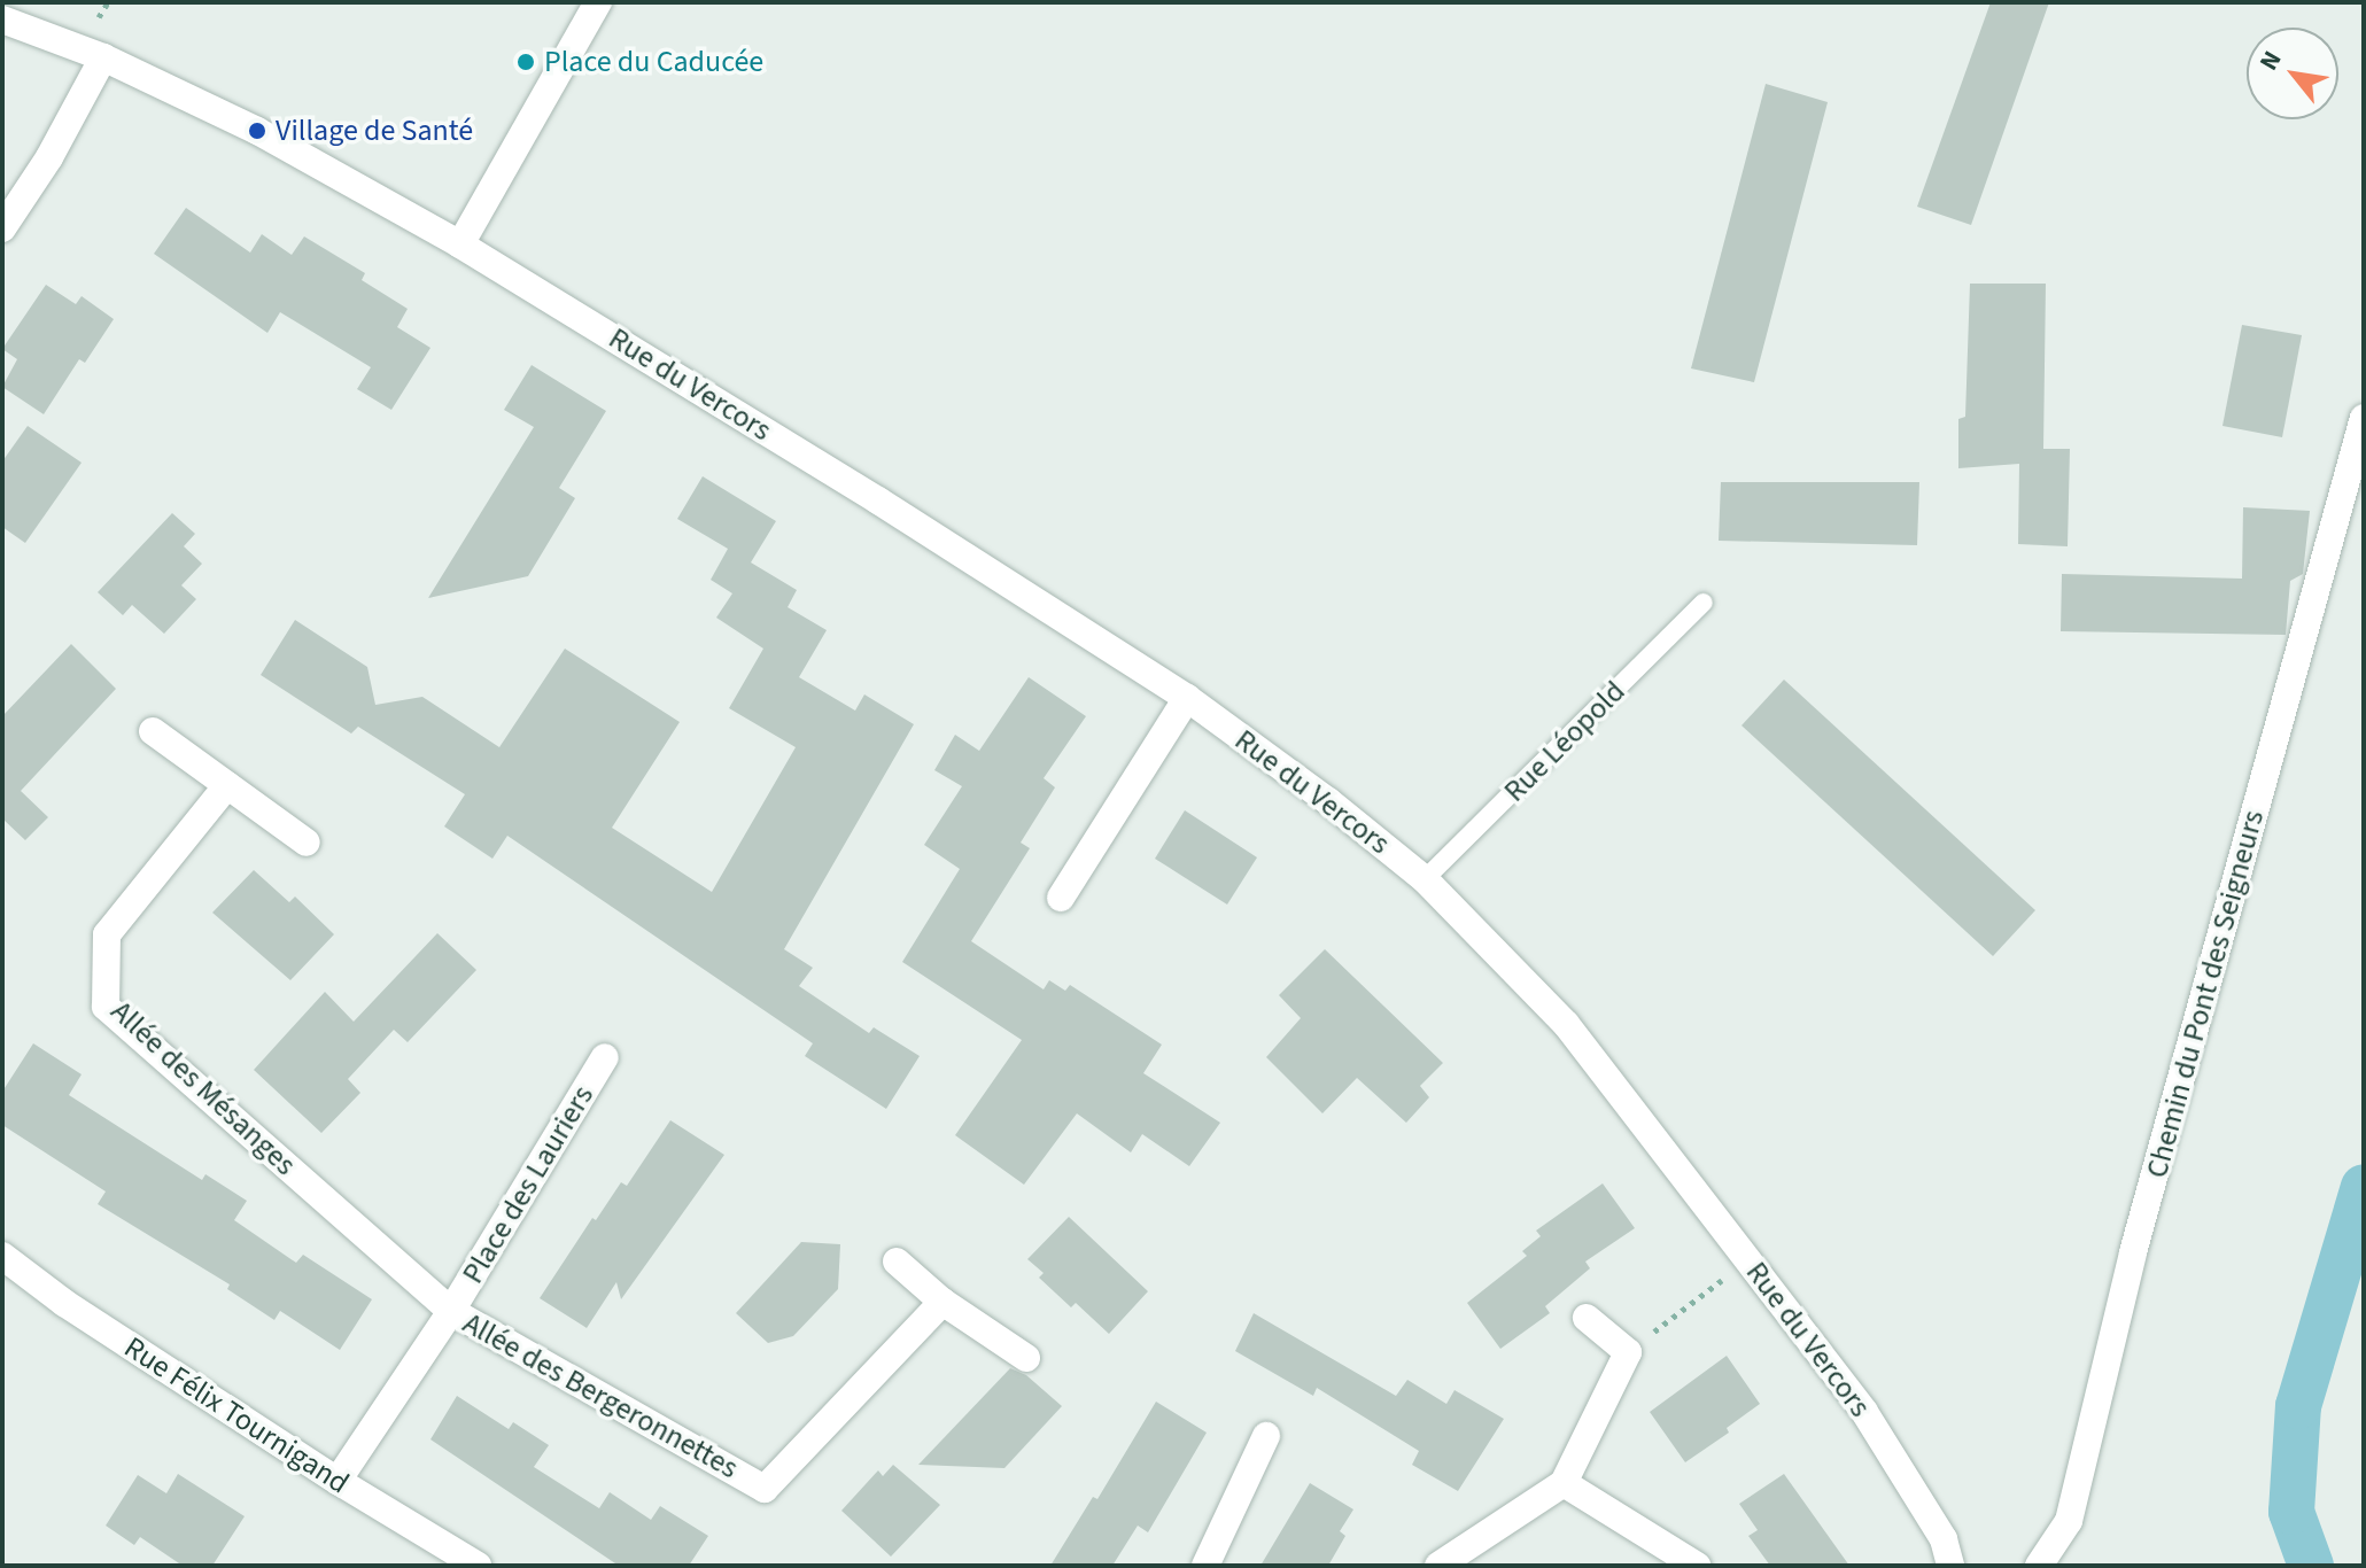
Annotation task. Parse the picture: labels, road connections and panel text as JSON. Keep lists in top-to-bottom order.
{
  "streets": {
    "street": [
      "Rue du Vercors",
      "Chemin du Pont des Seigneurs",
      "Allée des Mésanges",
      "Place des Lauriers",
      "Allée des Bergeronnettes",
      "Rue Félix Tournigand"
    ],
    "lane": ["Rue Léopold"]
  },
  "crossings": [
    ["Rue du Vercors", "Rue Léopold"],
    ["Allée des Mésanges", "Place des Lauriers"],
    ["Allée des Mésanges", "Allée des Bergeronnettes"],
    ["Place des Lauriers", "Allée des Bergeronnettes"],
    ["Place des Lauriers", "Rue Félix Tournigand"]
  ],
  "places": ["Place du Caducée", "Village de Santé"],
  "north": "top left"
}
